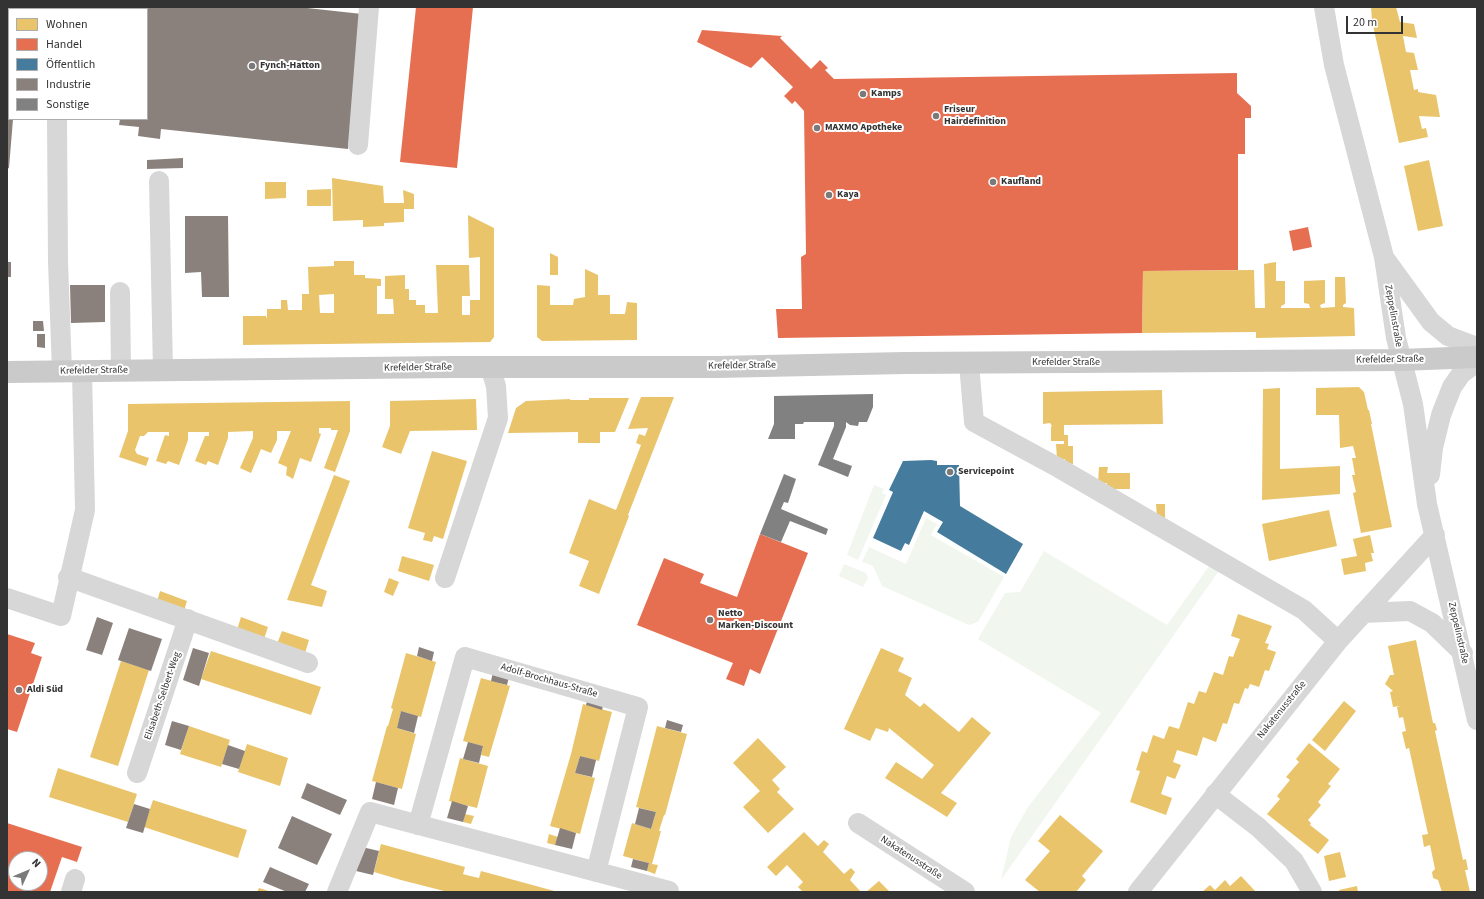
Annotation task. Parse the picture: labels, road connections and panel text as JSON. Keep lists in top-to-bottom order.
{
  "streets": {
    "main road": ["Krefelder Straße"],
    "street": [
      "Zeppelinstraße",
      "Adolf-Brochhaus-Straße",
      "Elisabeth-Selbert-Weg",
      "Nakatenusstraße"
    ]
  },
  "crossings": [
    ["Zeppelinstraße", "Krefelder Straße"],
    ["Zeppelinstraße", "Nakatenusstraße"]
  ],
  "places": [
    "Fynch-Hatton",
    "Kamps",
    "Friseur Hairdefinition",
    "MAXMO Apotheke",
    "Kaufland",
    "Kaya",
    "Servicepoint",
    "Netto Marken-Discount",
    "Aldi Süd"
  ],
  "legend": [
    "Wohnen",
    "Handel",
    "Öffentlich",
    "Industrie",
    "Sonstige"
  ],
  "scale_bar": "20 m",
  "north": "top right"
}
